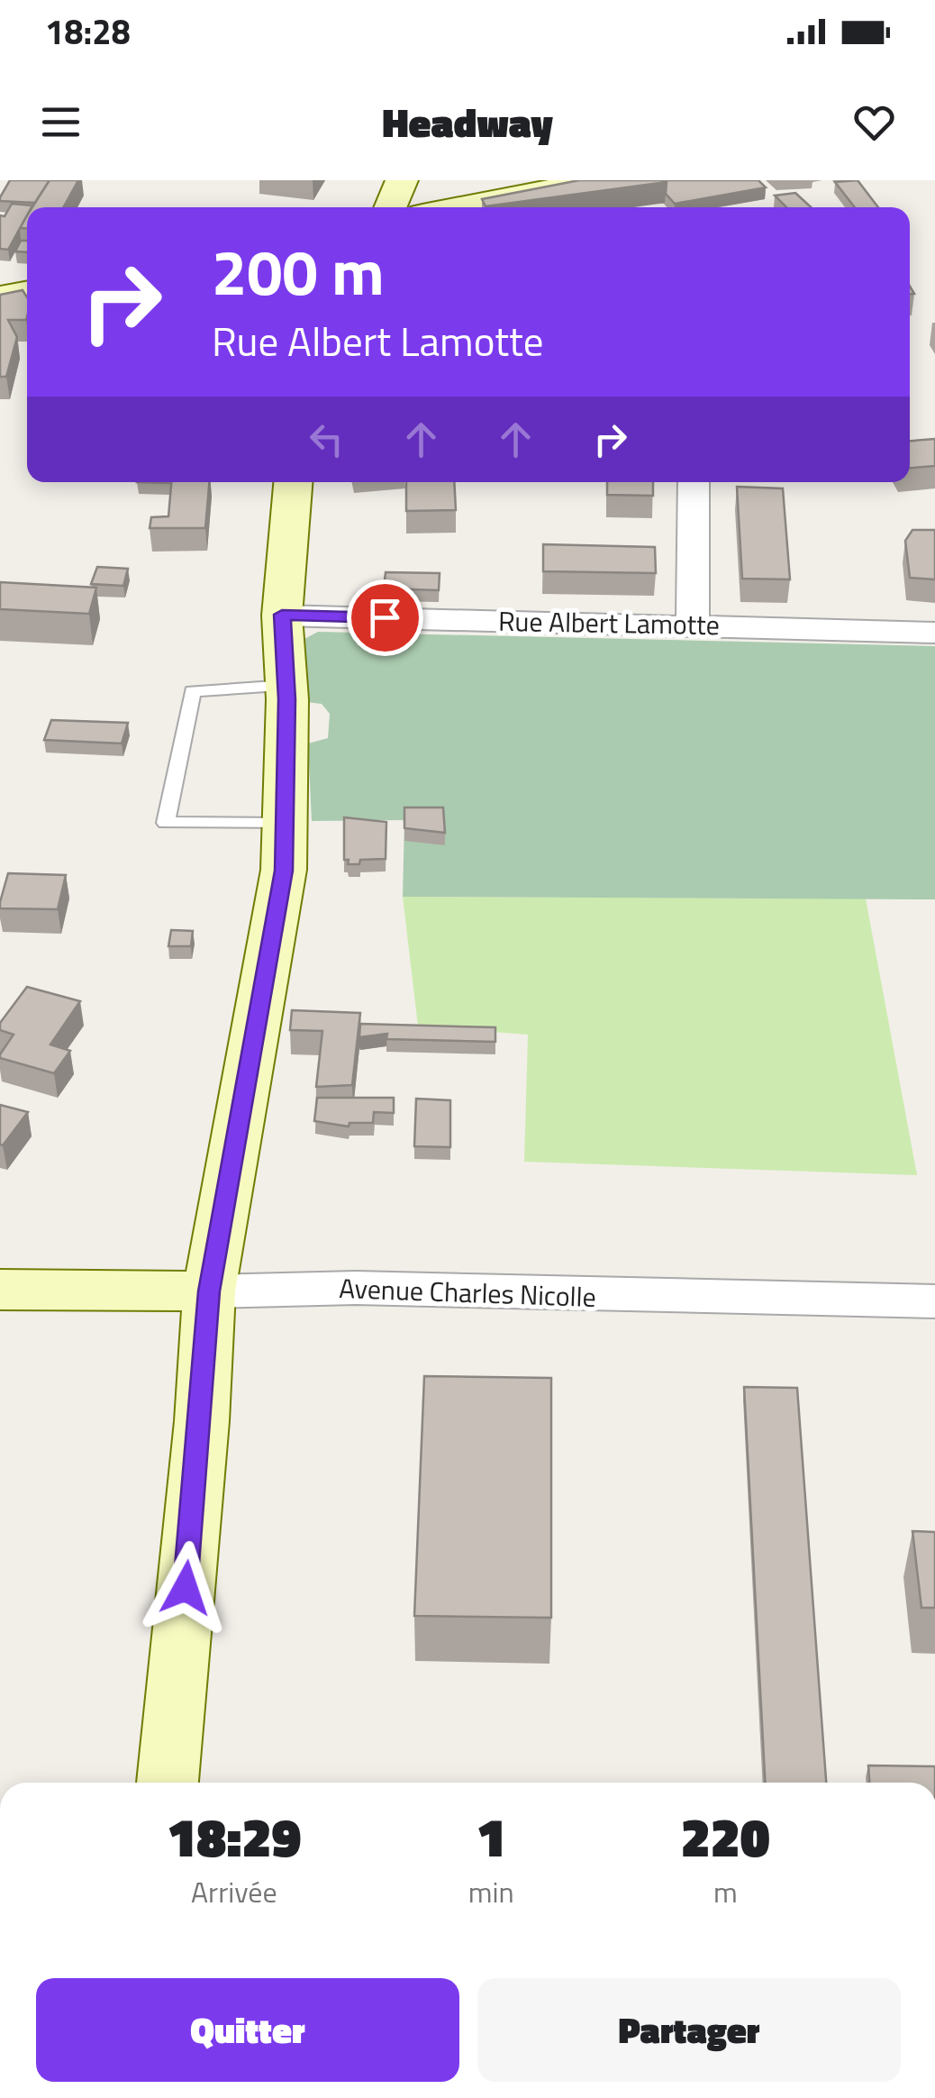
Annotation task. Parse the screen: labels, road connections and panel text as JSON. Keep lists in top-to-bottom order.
{
  "streets": {
    "street": ["Rue Albert Lamotte", "Avenue Charles Nicolle"]
  },
  "page": {
    "status": "18:28",
    "header": "Headway",
    "turn": ["200 m", "Rue Albert Lamotte"],
    "eta": [
      "18:29",
      "Arrivée",
      "1",
      "min",
      "220",
      "m"
    ],
    "buttons": ["Quitter", "Partager"]
  }
}
